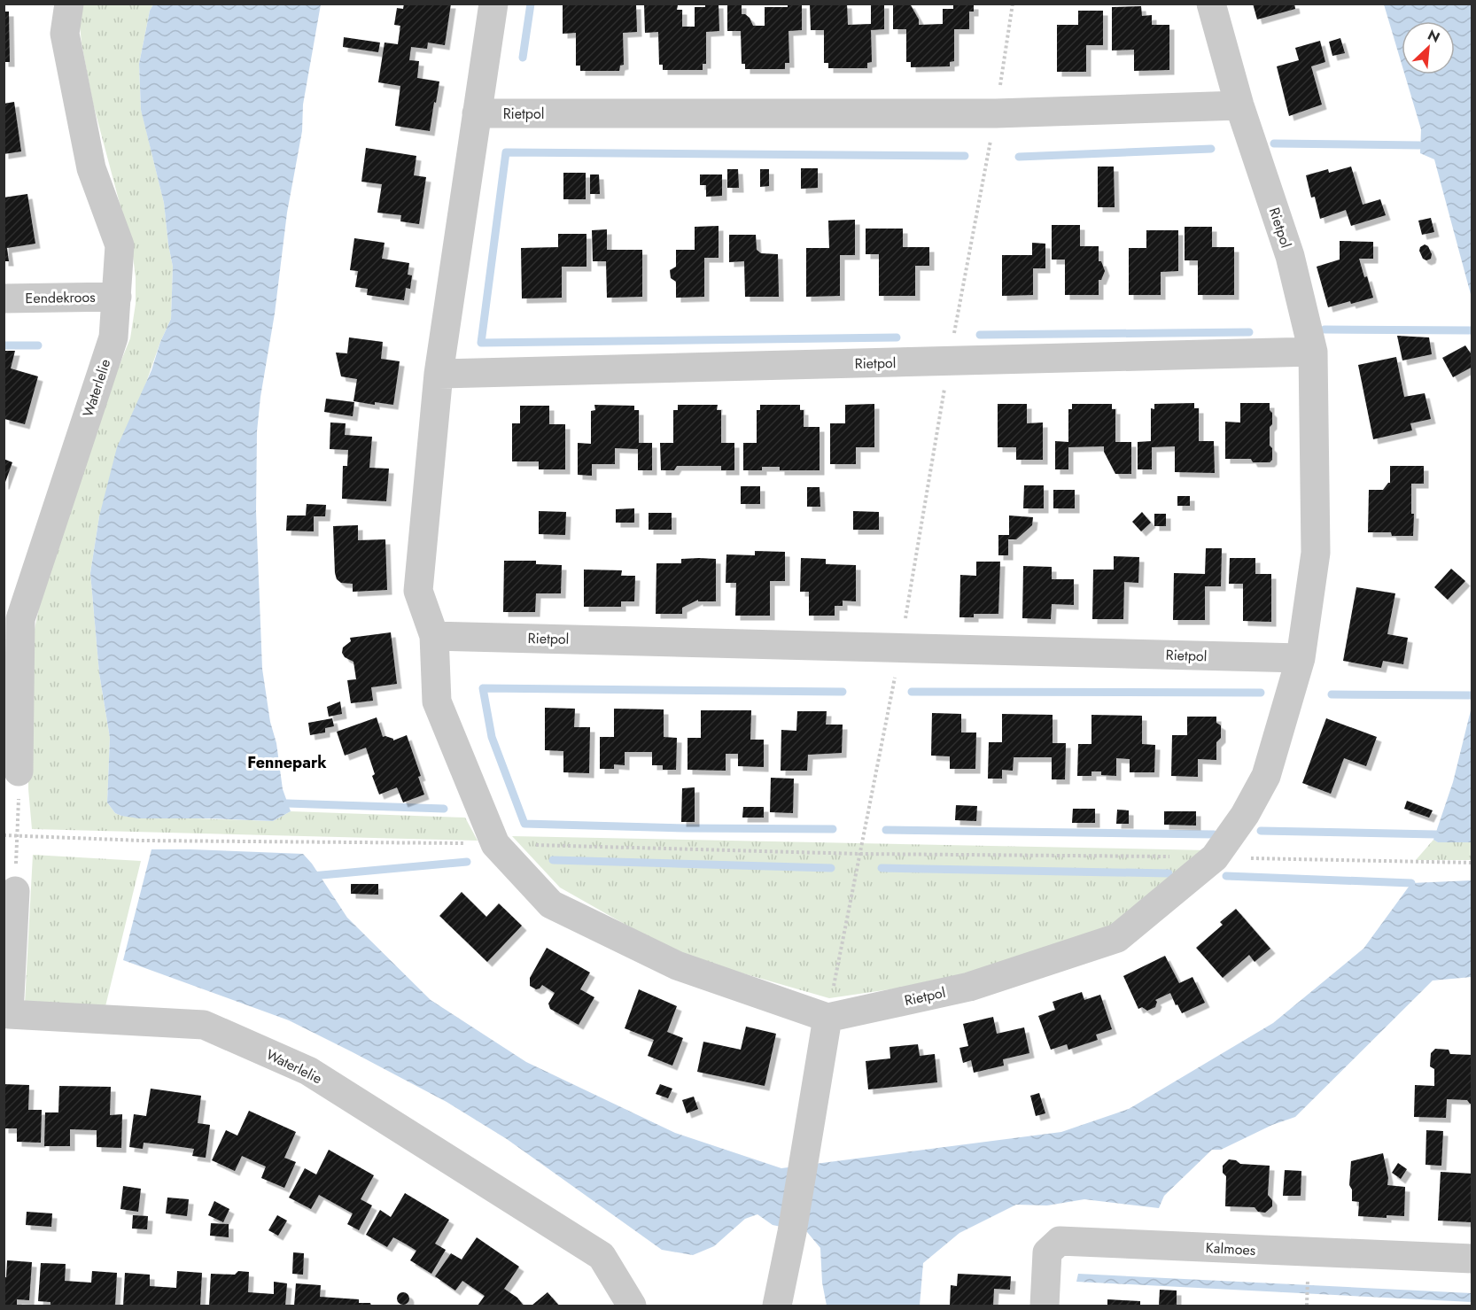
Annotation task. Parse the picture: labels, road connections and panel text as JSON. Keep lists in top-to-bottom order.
{
  "streets": {
    "street": [
      "Rietpol",
      "Eendekroos",
      "Waterlelie",
      "Kalmoes"
    ]
  },
  "crossings": [
    ["Eendekroos", "Waterlelie"]
  ],
  "districts": ["Fennepark"],
  "north": "top right"
}
